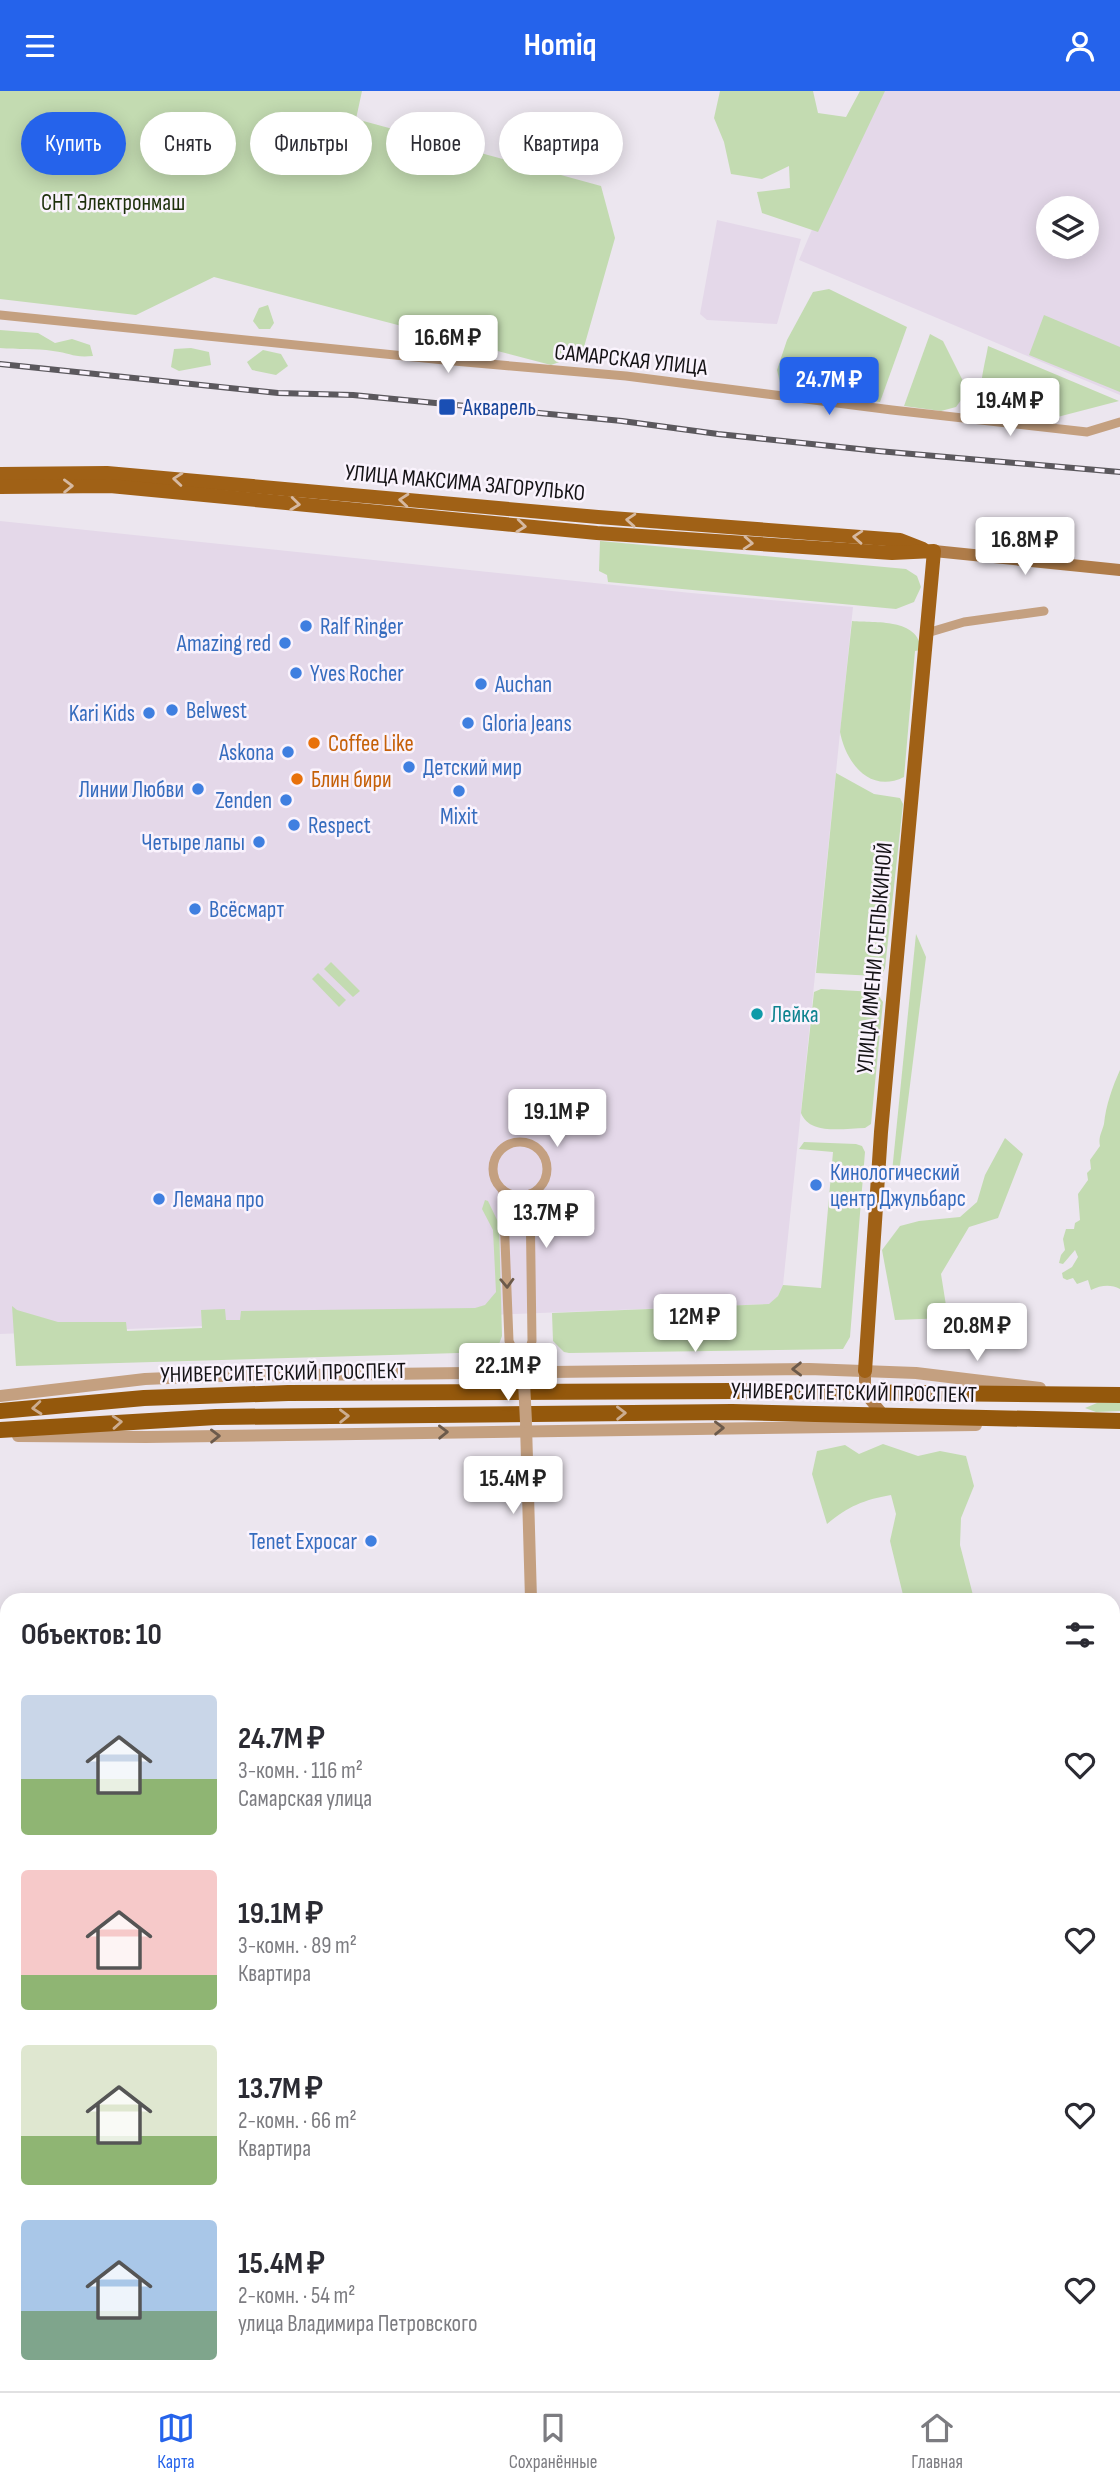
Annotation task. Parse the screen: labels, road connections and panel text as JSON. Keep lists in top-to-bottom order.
{
  "streets": {
    "highway": ["УНИВЕРСИТЕТСКИЙ ПРОСПЕКТ"],
    "main road": ["УЛИЦА МАКСИМА ЗАГОРУЛЬКО", "УЛИЦА ИМЕНИ СТЕПЫКИНОЙ"],
    "street": ["САМАРСКАЯ УЛИЦА"]
  },
  "crossings": [
    ["УЛИЦА МАКСИМА ЗАГОРУЛЬКО", "УЛИЦА ИМЕНИ СТЕПЫКИНОЙ"],
    ["УЛИЦА ИМЕНИ СТЕПЫКИНОЙ", "УНИВЕРСИТЕТСКИЙ ПРОСПЕКТ"]
  ],
  "parks": ["СНТ Электронмаш"],
  "places": {
    "transit": ["Акварель"],
    "other": [
      "Ralf Ringer",
      "Amazing red",
      "Yves Rocher",
      "Auchan",
      "Belwest",
      "Kari Kids",
      "Gloria Jeans",
      "Coffee Like",
      "Askona",
      "Детский мир",
      "Блин бири",
      "Линии Любви",
      "Mixit",
      "Zenden",
      "Respect",
      "Четыре лапы",
      "Всёсмарт",
      "Лейка",
      "Кинологический центр Джульбарс",
      "Лемана про",
      "Tenet Expocar"
    ]
  },
  "page": {
    "header": "Homiq",
    "chip": [
      "Купить",
      "Снять",
      "Фильтры",
      "Новое",
      "Квартира"
    ],
    "price": [
      "16.6M ₽",
      "24.7M ₽",
      "19.4M ₽",
      "16.8M ₽",
      "19.1M ₽",
      "13.7M ₽",
      "12M ₽",
      "20.8M ₽",
      "22.1M ₽",
      "15.4M ₽"
    ],
    "heading": "Объектов: 10",
    "list": [
      {
        "name": "24.7M ₽",
        "note": "3-комн. · 116 m² · Самарская улица"
      },
      {
        "name": "19.1M ₽",
        "note": "3-комн. · 89 m² · Квартира"
      },
      {
        "name": "13.7M ₽",
        "note": "2-комн. · 66 m² · Квартира"
      },
      {
        "name": "15.4M ₽",
        "note": "2-комн. · 54 m² · улица Владимира Петровского"
      }
    ],
    "tabs": ["Карта", "Сохранённые", "Главная"]
  }
}
